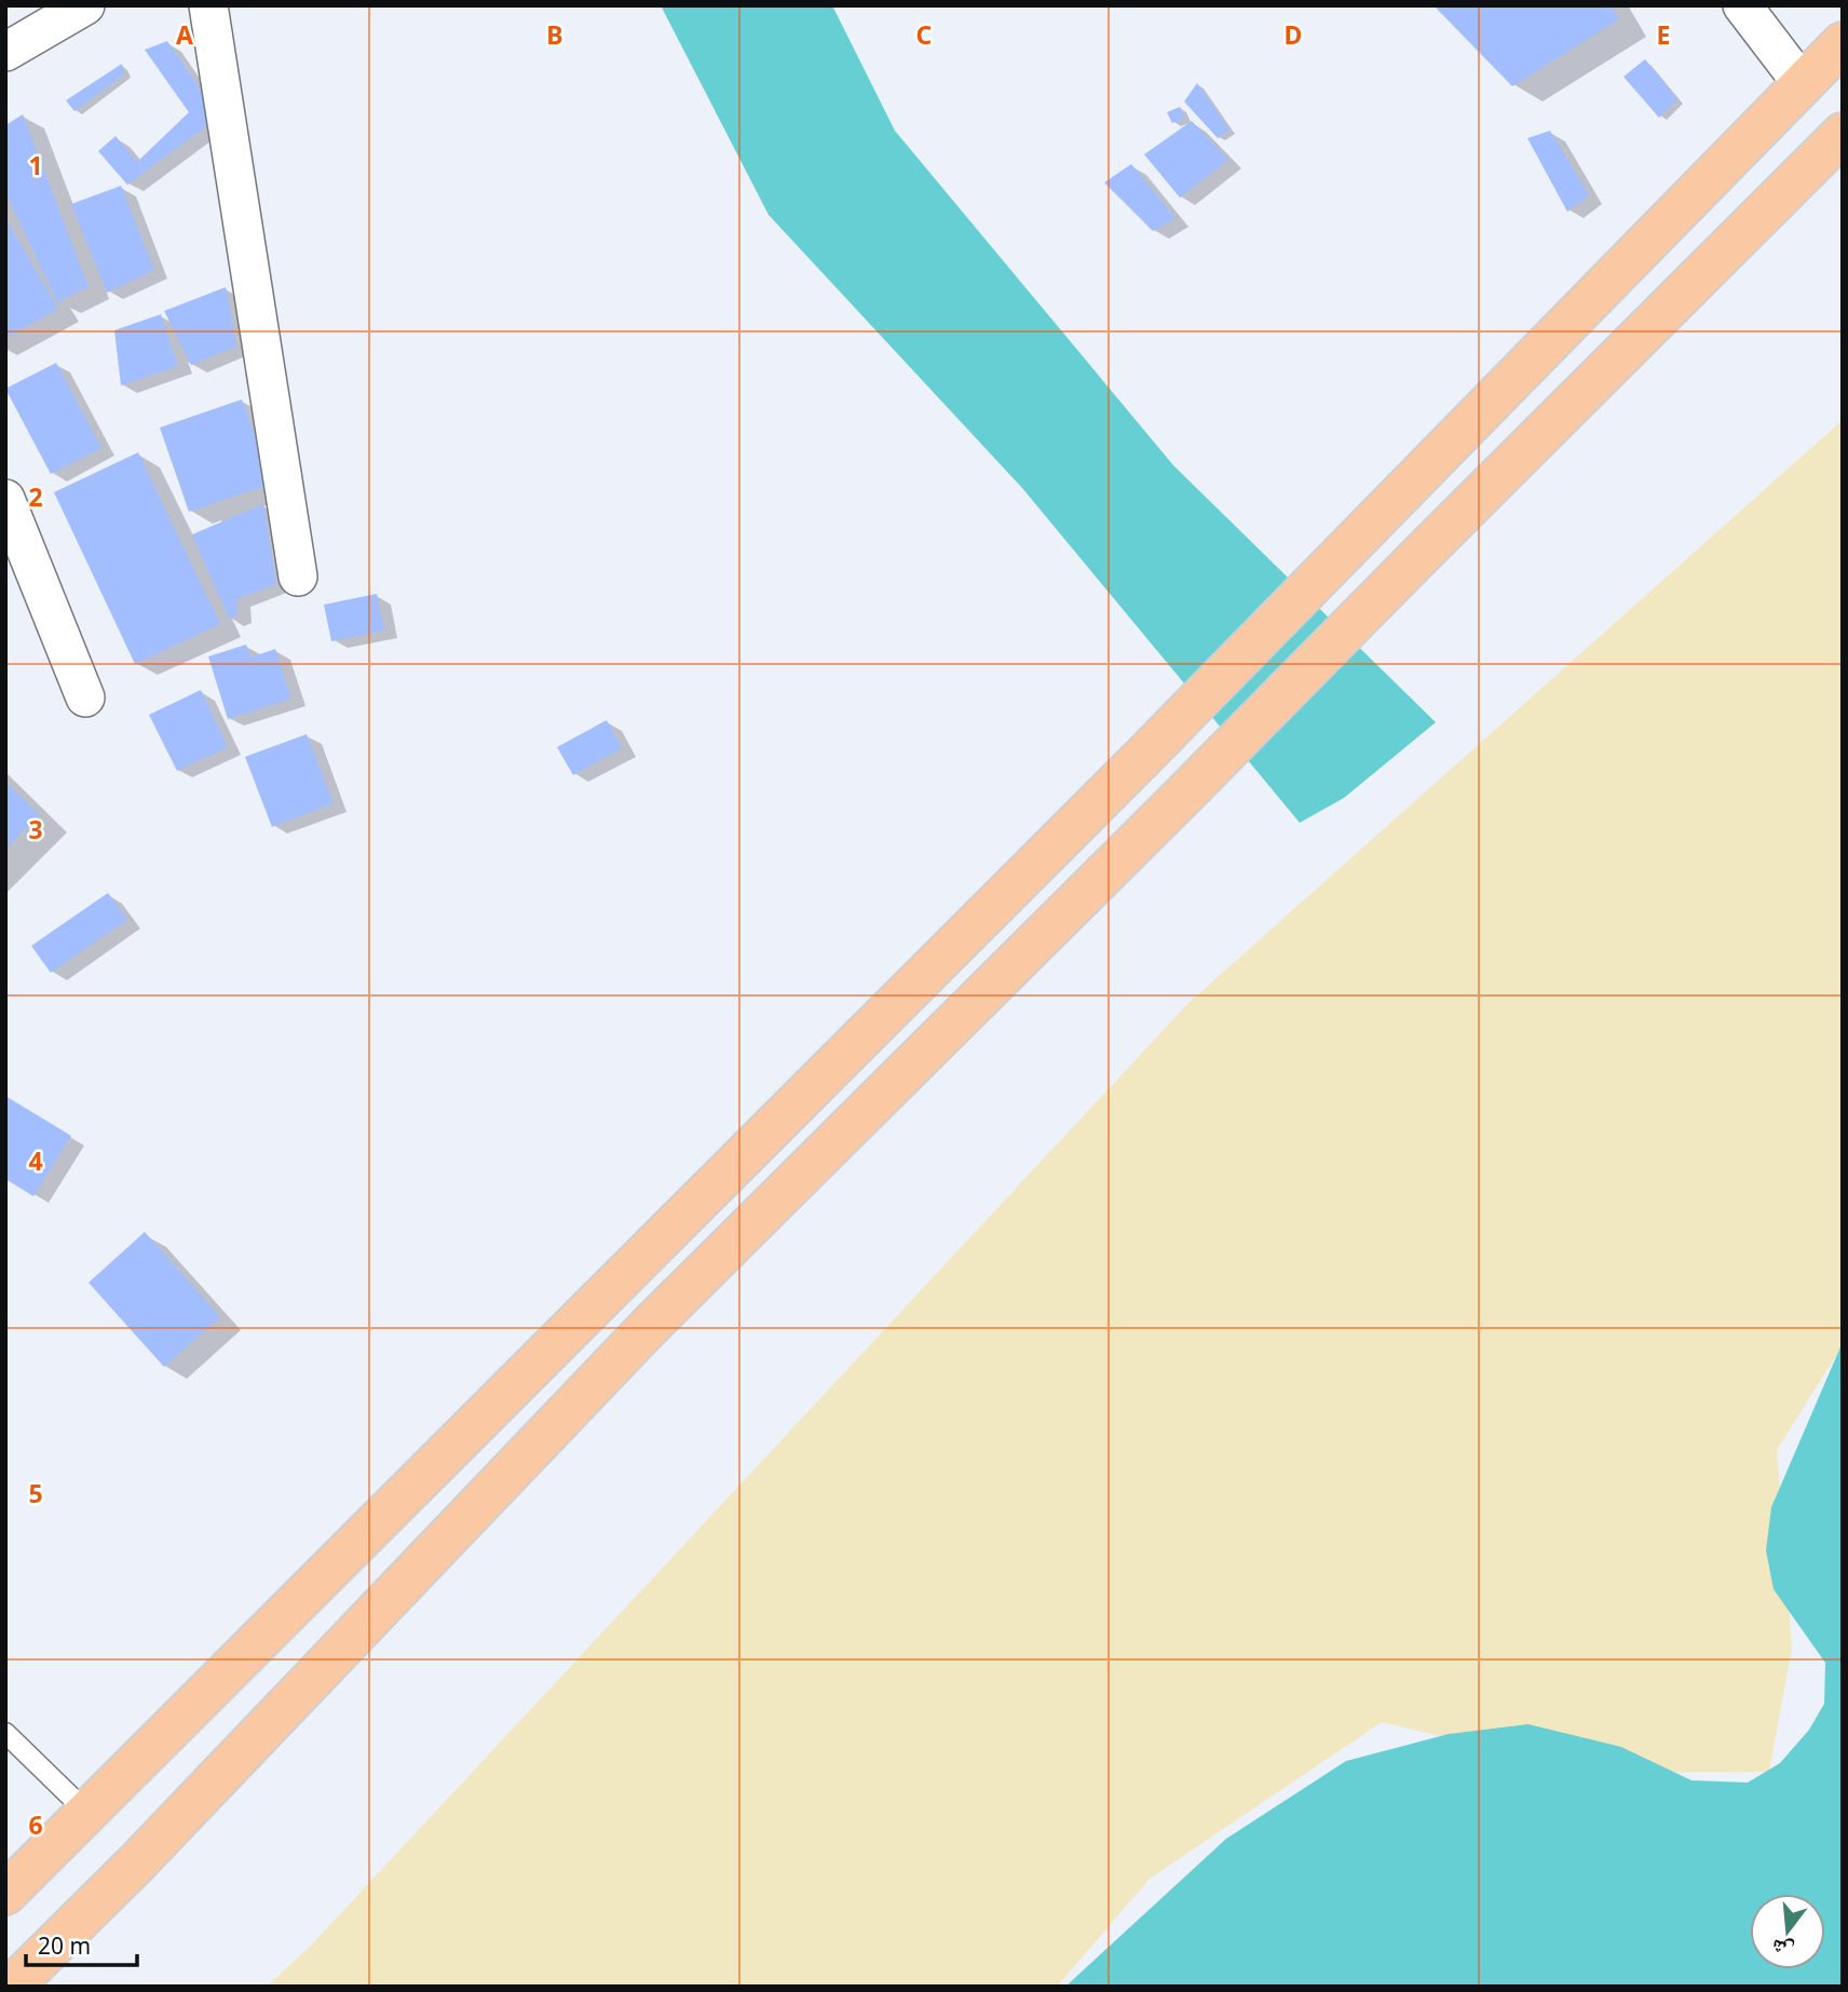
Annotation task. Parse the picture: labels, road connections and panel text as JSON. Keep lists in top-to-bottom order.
{
  "scale_bar": "20 m",
  "north": "bottom",
  "grid": {
    "columns": [
      "A",
      "B",
      "C",
      "D",
      "E"
    ],
    "rows": [
      "1",
      "2",
      "3",
      "4",
      "5",
      "6"
    ]
  }
}
